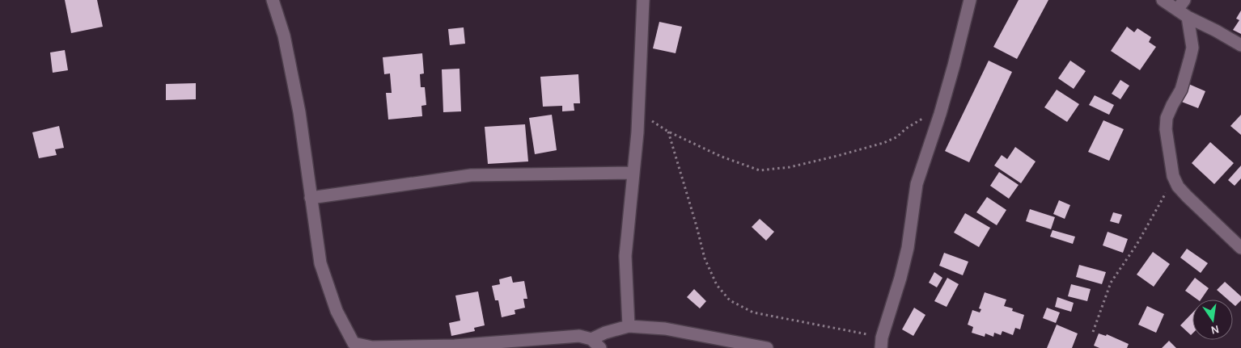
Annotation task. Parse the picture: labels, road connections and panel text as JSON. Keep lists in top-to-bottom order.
{
  "north": "bottom"
}
